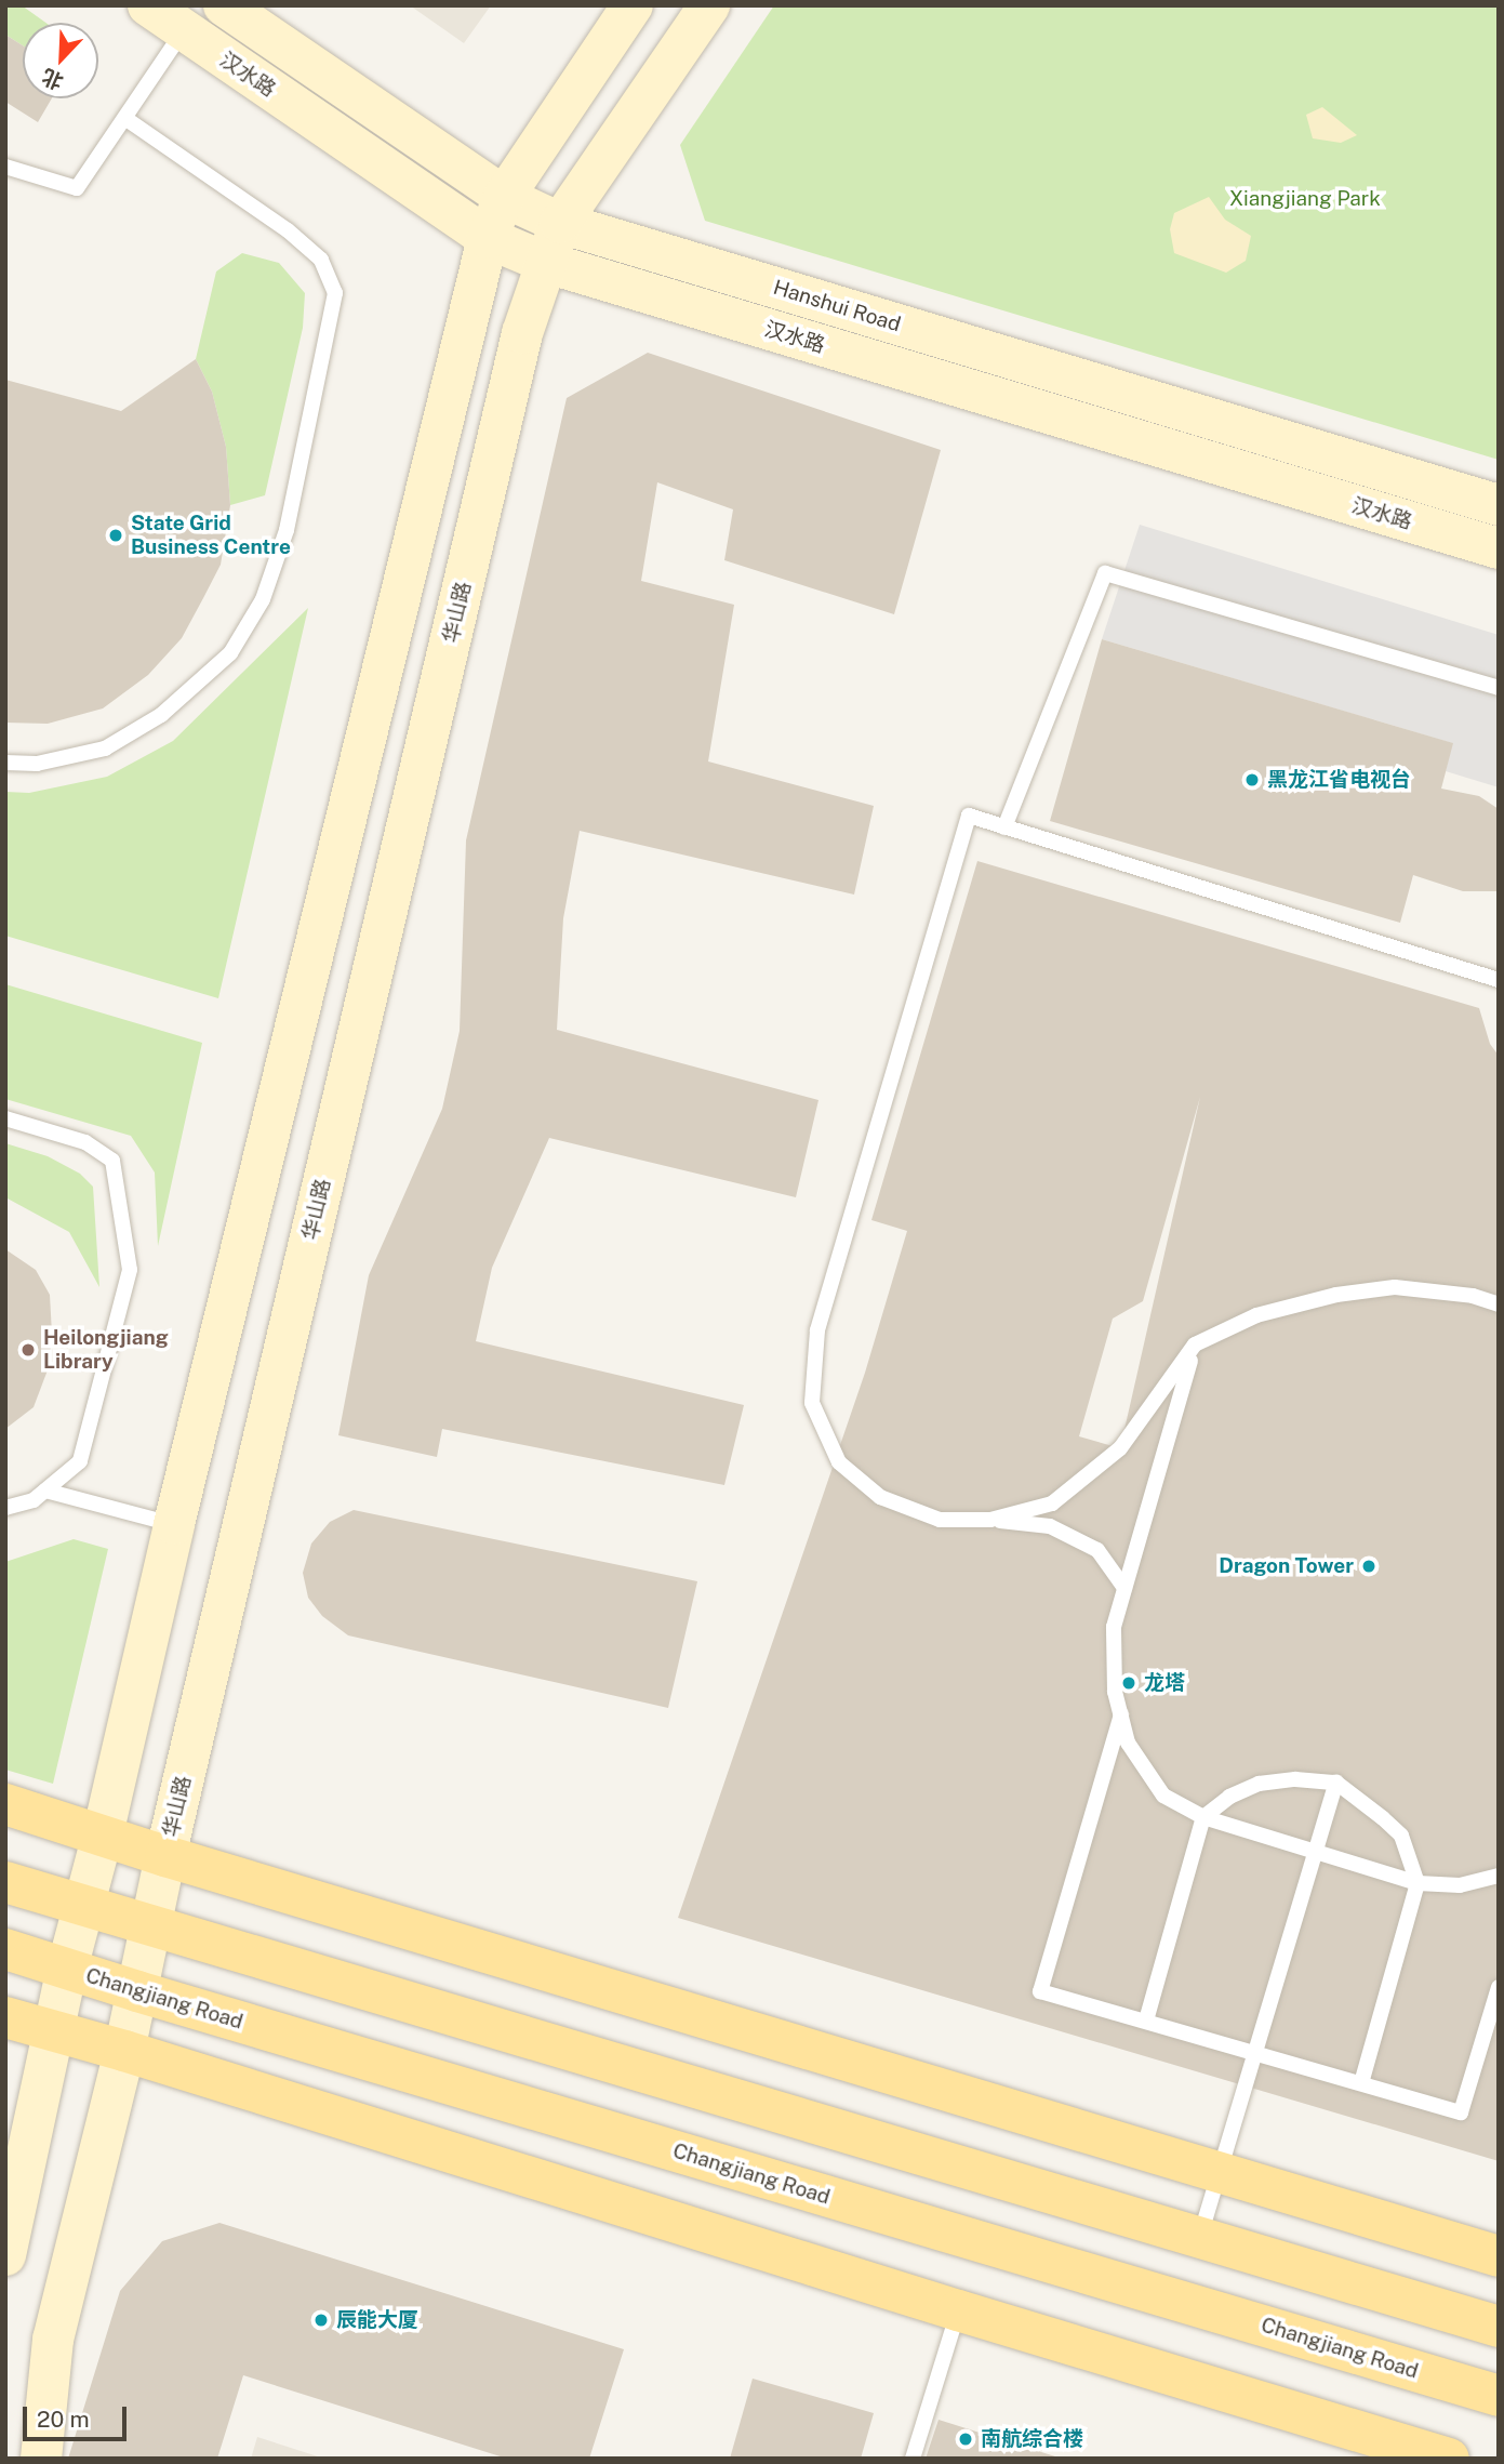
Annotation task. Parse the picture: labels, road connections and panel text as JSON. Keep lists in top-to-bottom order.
{
  "streets": {
    "main road": [
      "汉水路",
      "Hanshui Road",
      "华山路",
      "Changjiang Road"
    ]
  },
  "crossings": [
    ["汉水路", "华山路"],
    ["Hanshui Road", "华山路"],
    ["华山路", "Changjiang Road"]
  ],
  "parks": ["Xiangjiang Park"],
  "places": [
    "State Grid Business Centre",
    "黑龙江省电视台",
    "Heilongjiang Library",
    "Dragon Tower",
    "龙塔",
    "辰能大厦",
    "南航综合楼"
  ],
  "scale_bar": "20 m",
  "north": "bottom left"
}
